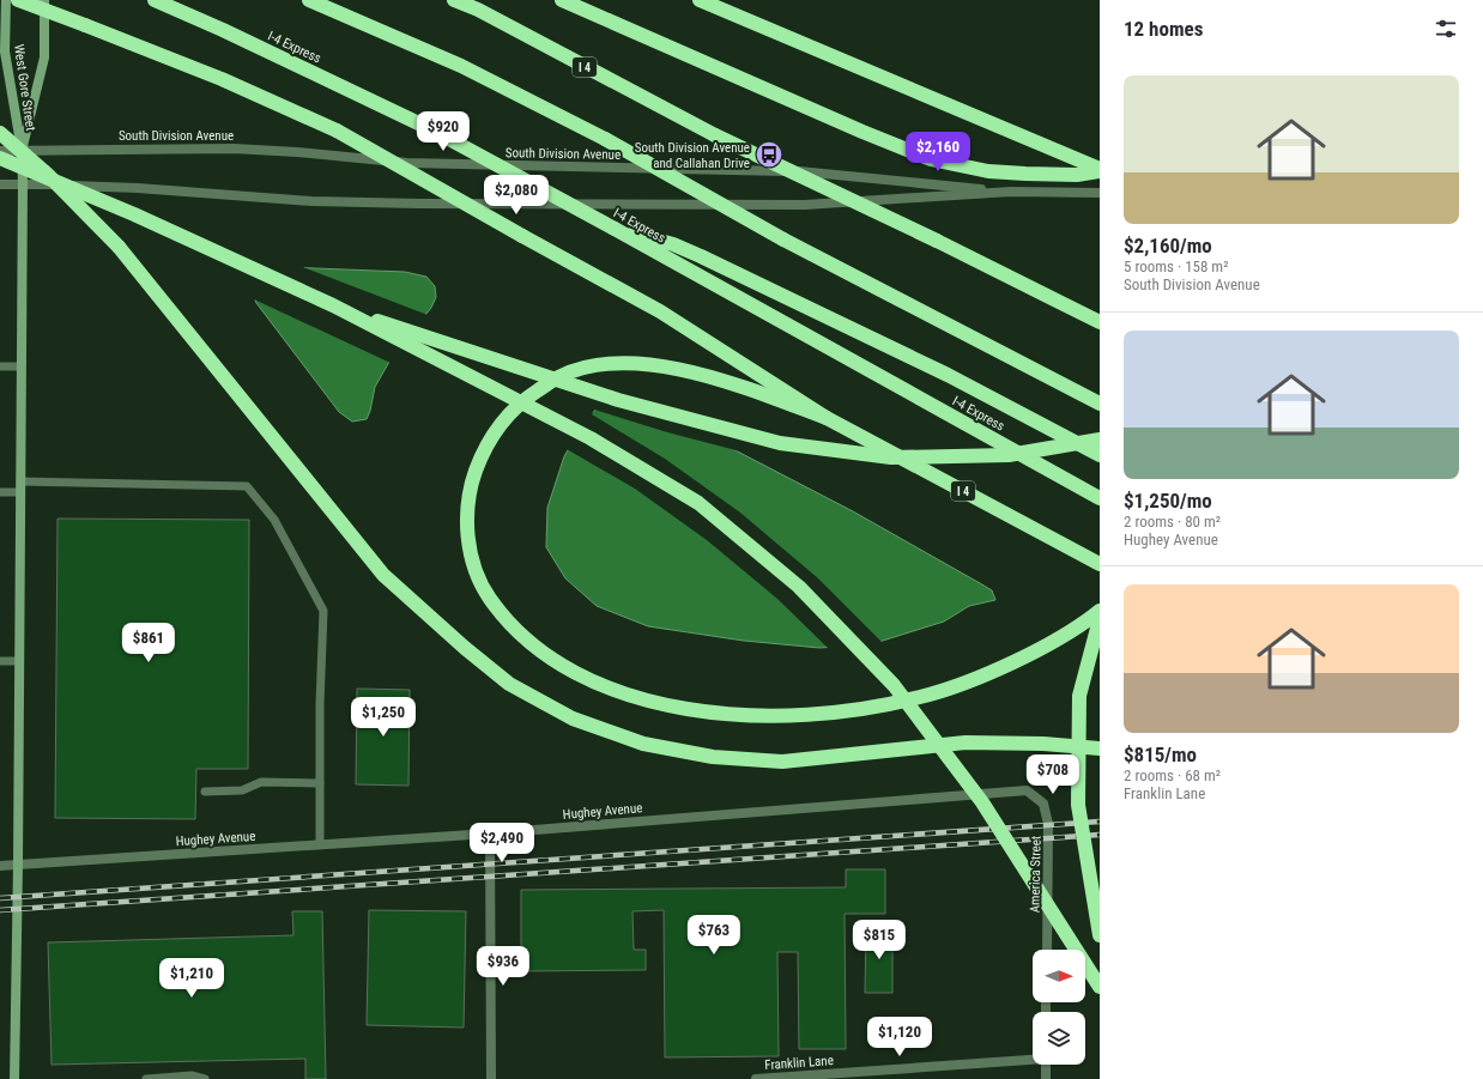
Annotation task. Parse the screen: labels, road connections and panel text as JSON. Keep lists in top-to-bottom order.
{
  "streets": {
    "highway": ["I-4 Express", "I 4"],
    "main road": ["West Gore Street"],
    "street": [
      "South Division Avenue",
      "Hughey Avenue",
      "America Street",
      "Franklin Lane"
    ]
  },
  "crossings": [
    ["West Gore Street", "South Division Avenue"],
    ["West Gore Street", "Hughey Avenue"],
    ["Hughey Avenue", "America Street"]
  ],
  "places": {
    "bus stop": ["South Division Avenue and Callahan Drive"]
  },
  "north": "right",
  "page": {
    "heading": "12 homes",
    "list": [
      {
        "name": "$2,160/mo",
        "note": "5 rooms · 158 m² · South Division Avenue"
      },
      {
        "name": "$1,250/mo",
        "note": "2 rooms · 80 m² · Hughey Avenue"
      },
      {
        "name": "$815/mo",
        "note": "2 rooms · 68 m² · Franklin Lane"
      }
    ],
    "price": [
      "$920",
      "$2,160",
      "$2,080",
      "$861",
      "$1,250",
      "$708",
      "$2,490",
      "$763",
      "$815",
      "$936",
      "$1,210",
      "$1,120"
    ]
  }
}
